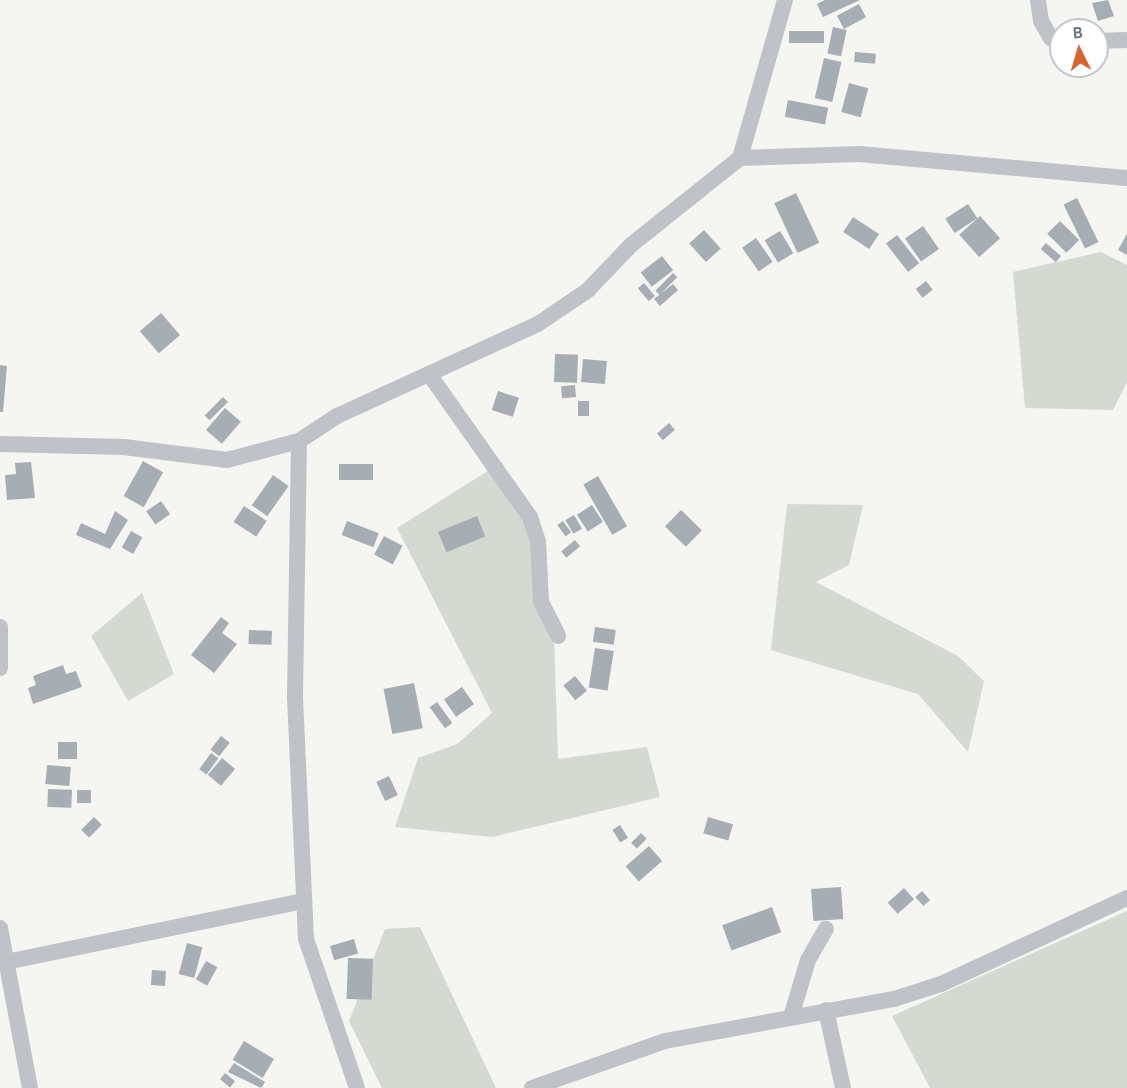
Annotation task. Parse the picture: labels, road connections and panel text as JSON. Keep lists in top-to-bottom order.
{
  "north": "top"
}
